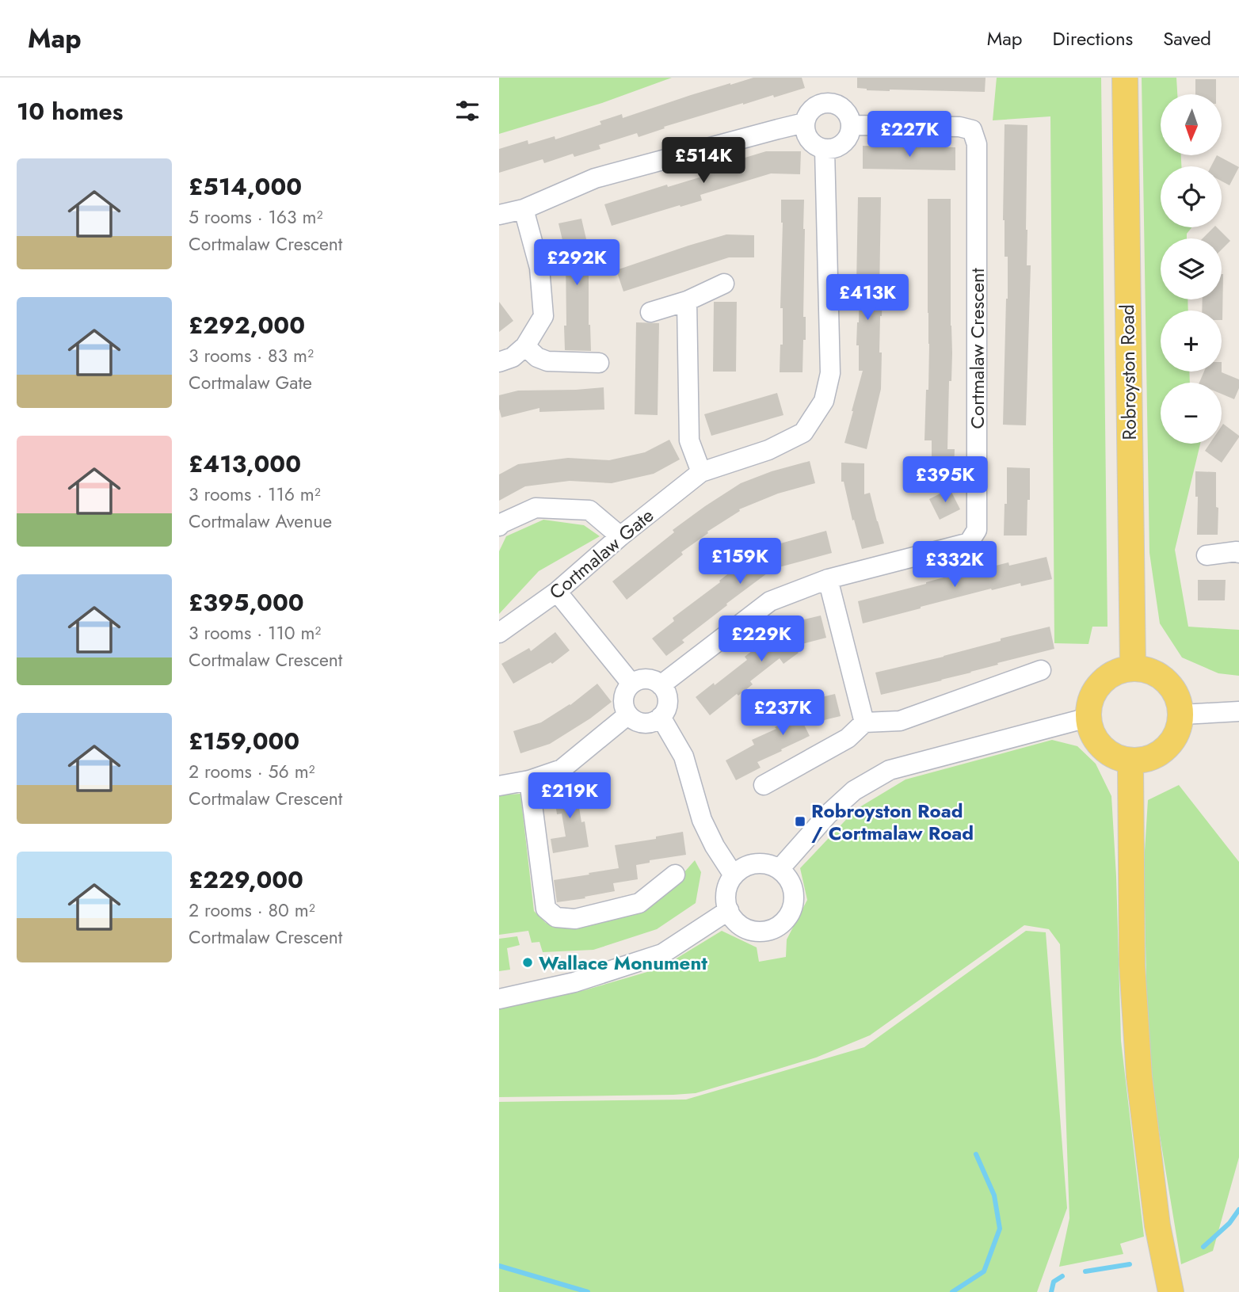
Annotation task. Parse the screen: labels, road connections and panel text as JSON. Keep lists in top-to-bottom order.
{
  "streets": {
    "main road": ["Robroyston Road"],
    "street": ["Cortmalaw Crescent", "Cortmalaw Gate"]
  },
  "places": {
    "transit": ["Robroyston Road / Cortmalaw Road"],
    "other": ["Wallace Monument"]
  },
  "north": "bottom",
  "page": {
    "header": "Map",
    "nav": ["Map", "Directions", "Saved"],
    "heading": "10 homes",
    "map_buttons": ["+", "−"],
    "price": [
      "£227K",
      "£514K",
      "£292K",
      "£413K",
      "£395K",
      "£159K",
      "£332K",
      "£229K",
      "£237K",
      "£219K"
    ],
    "list": [
      {
        "name": "£514,000",
        "note": "5 rooms · 163 m² · Cortmalaw Crescent"
      },
      {
        "name": "£292,000",
        "note": "3 rooms · 83 m² · Cortmalaw Gate"
      },
      {
        "name": "£413,000",
        "note": "3 rooms · 116 m² · Cortmalaw Avenue"
      },
      {
        "name": "£395,000",
        "note": "3 rooms · 110 m² · Cortmalaw Crescent"
      },
      {
        "name": "£159,000",
        "note": "2 rooms · 56 m² · Cortmalaw Crescent"
      },
      {
        "name": "£229,000",
        "note": "2 rooms · 80 m² · Cortmalaw Crescent"
      }
    ]
  }
}
